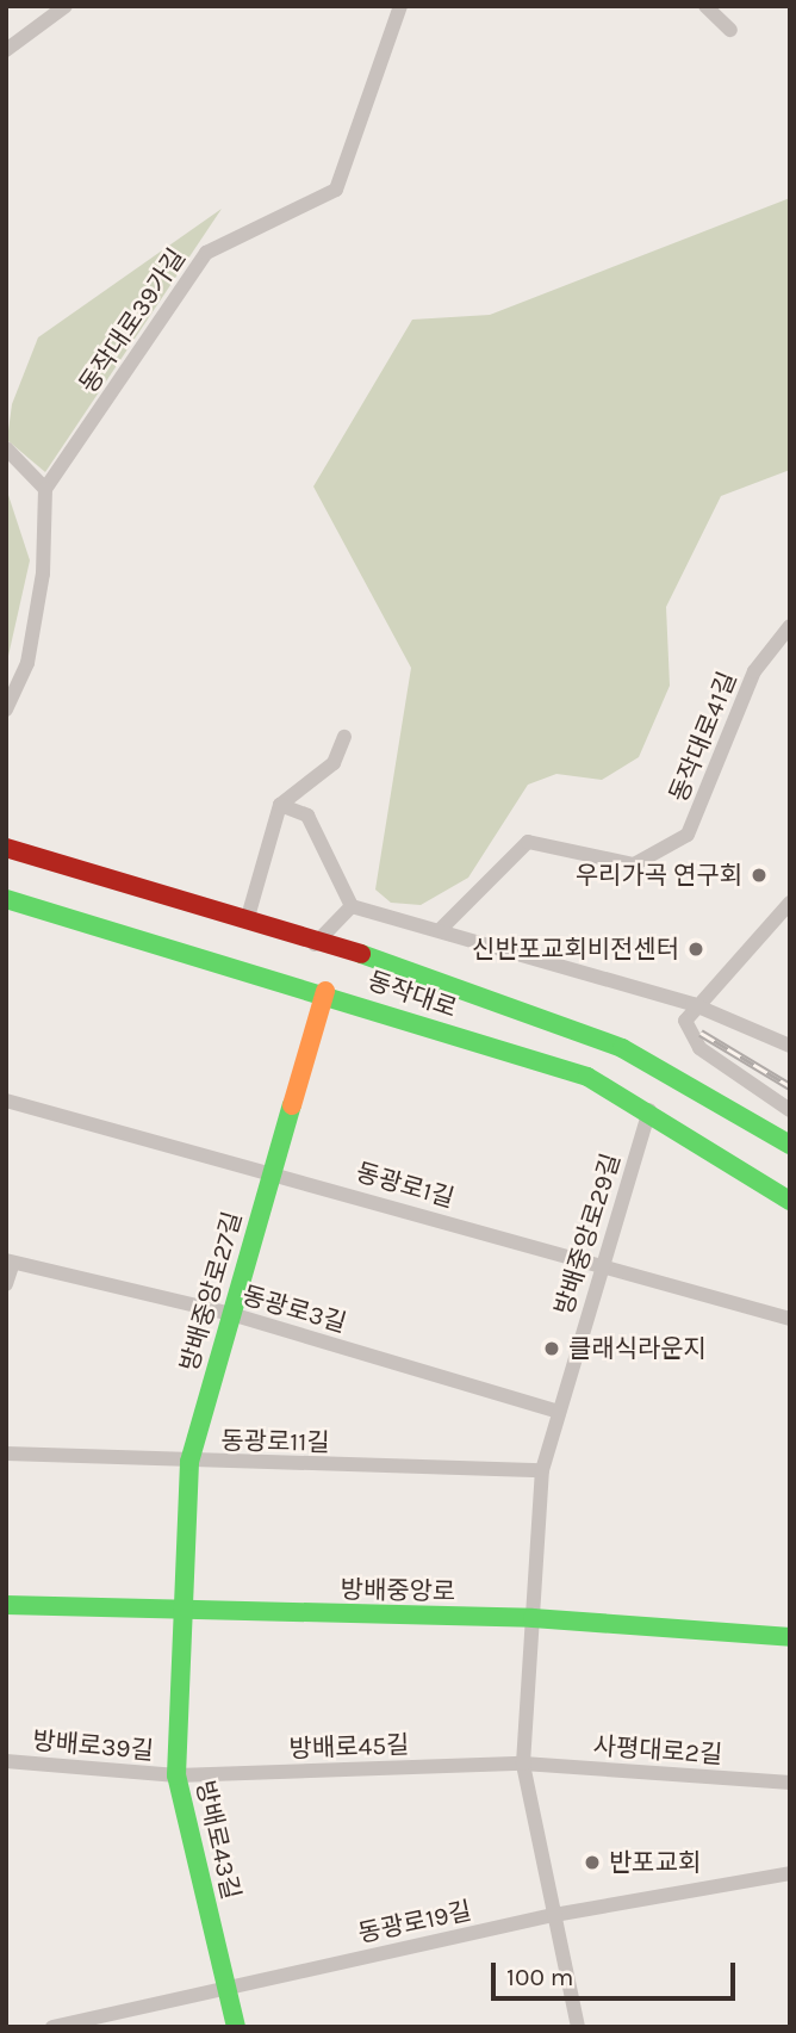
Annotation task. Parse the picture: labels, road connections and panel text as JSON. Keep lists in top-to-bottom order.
{
  "streets": {
    "street": [
      "동작대로39가길",
      "동작대로41길",
      "동작대로",
      "동광로1길",
      "방배중앙로29길",
      "방배중앙로27길",
      "동광로3길",
      "동광로11길",
      "방배중앙로",
      "방배로39길",
      "방배로45길",
      "사평대로2길",
      "방배로43길",
      "동광로19길"
    ]
  },
  "crossings": [
    ["동작대로", "방배중앙로29길"],
    ["동작대로", "방배중앙로27길"],
    ["동광로1길", "방배중앙로29길"],
    ["동광로1길", "방배중앙로27길"],
    ["방배중앙로29길", "동광로3길"],
    ["방배중앙로29길", "동광로11길"],
    ["방배중앙로29길", "방배중앙로"],
    ["방배중앙로27길", "동광로3길"],
    ["방배중앙로27길", "동광로11길"],
    ["방배중앙로27길", "방배중앙로"],
    ["방배중앙로27길", "방배로43길"],
    ["방배중앙로", "방배로43길"],
    ["방배로39길", "방배로45길"],
    ["방배로39길", "방배로43길"],
    ["방배로45길", "사평대로2길"],
    ["방배로45길", "방배로43길"],
    ["방배로43길", "동광로19길"]
  ],
  "places": [
    "우리가곡 연구회",
    "신반포교회비전센터",
    "클래식라운지",
    "반포교회"
  ],
  "scale_bar": "100 m"
}
